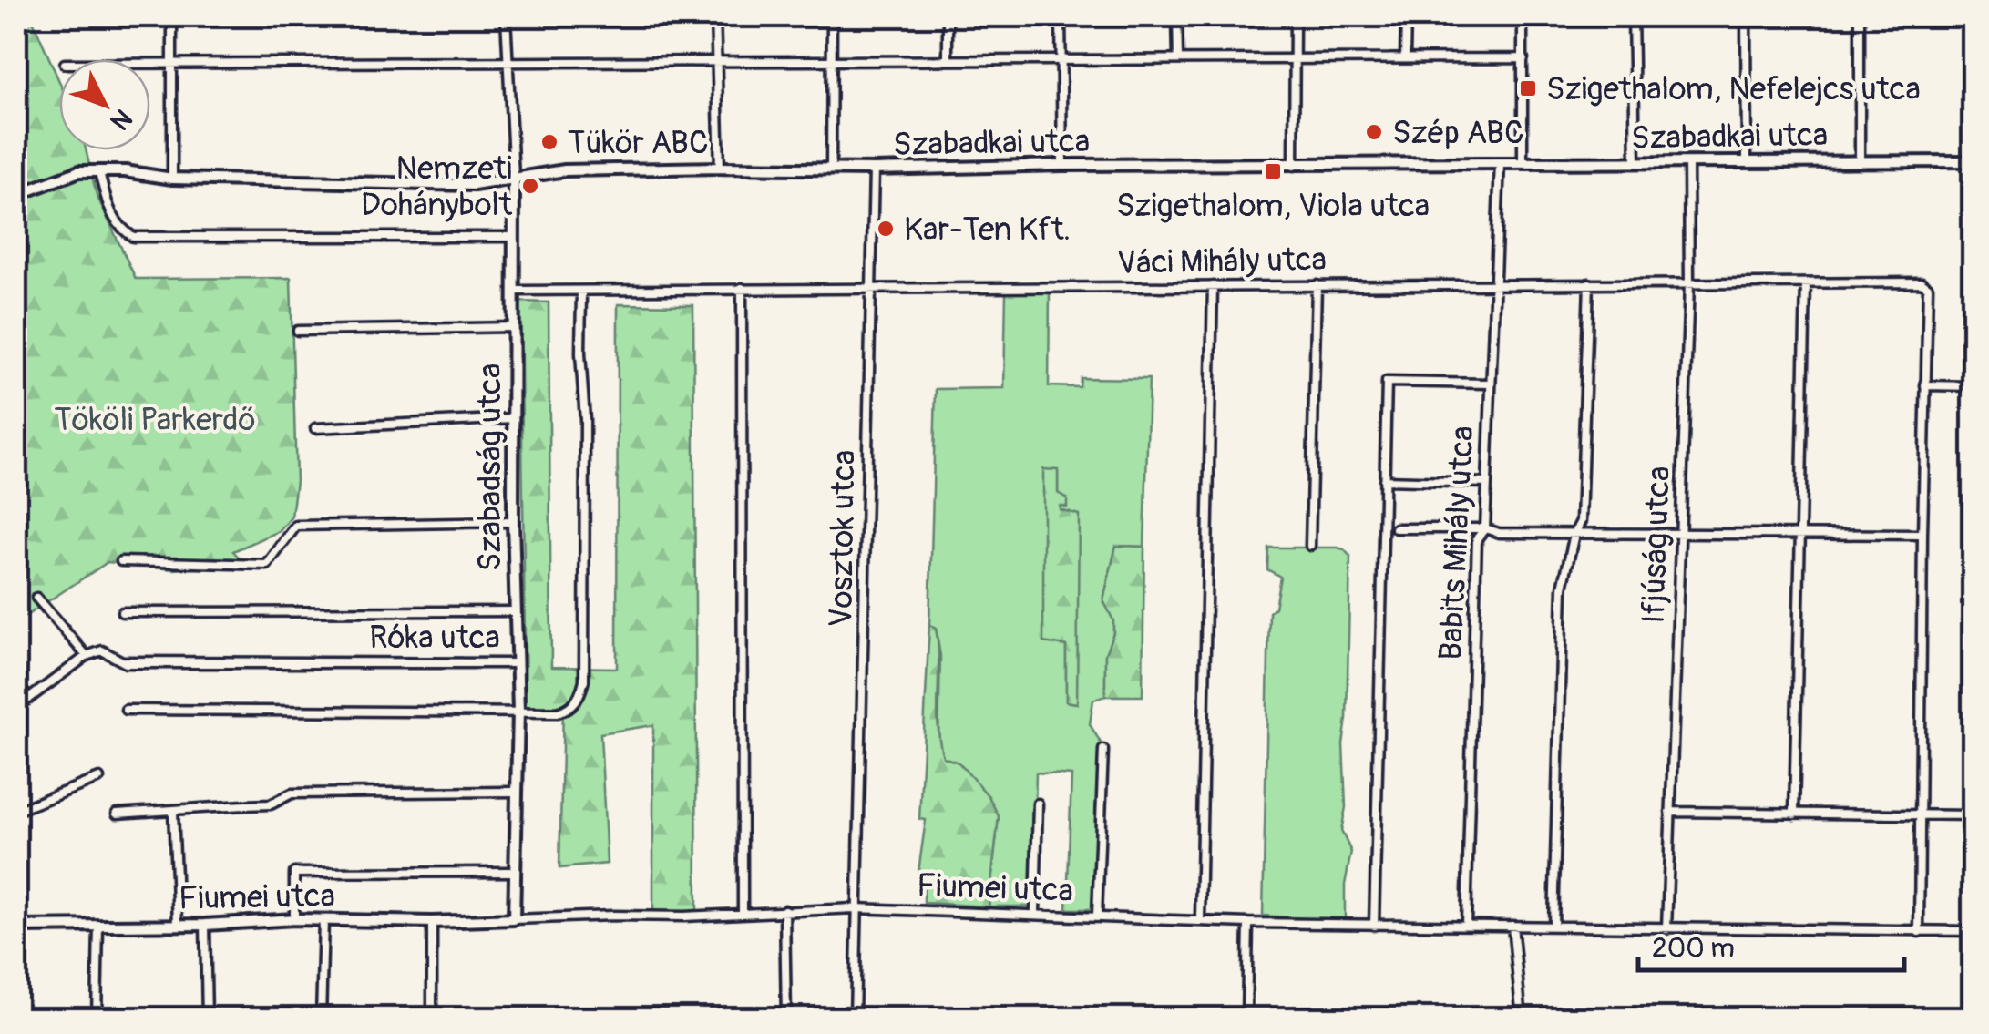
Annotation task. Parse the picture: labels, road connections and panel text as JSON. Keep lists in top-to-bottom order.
{
  "streets": {
    "street": [
      "Szabadkai utca",
      "Váci Mihály utca",
      "Szabadság utca",
      "Vosztok utca",
      "Babits Mihály utca",
      "Ifjúság utca",
      "Róka utca",
      "Fiumei utca"
    ]
  },
  "crossings": [
    ["Szabadkai utca", "Szabadság utca"],
    ["Szabadkai utca", "Vosztok utca"],
    ["Szabadkai utca", "Babits Mihály utca"],
    ["Szabadkai utca", "Ifjúság utca"],
    ["Váci Mihály utca", "Szabadság utca"],
    ["Váci Mihály utca", "Vosztok utca"],
    ["Váci Mihály utca", "Babits Mihály utca"],
    ["Váci Mihály utca", "Ifjúság utca"],
    ["Szabadság utca", "Róka utca"],
    ["Szabadság utca", "Fiumei utca"],
    ["Vosztok utca", "Fiumei utca"],
    ["Babits Mihály utca", "Fiumei utca"],
    ["Ifjúság utca", "Fiumei utca"]
  ],
  "parks": ["Tököli Parkerdő"],
  "places": {
    "transit": ["Szigethalom, Nefelejcs utca", "Szigethalom, Viola utca"],
    "other": [
      "Szép ABC",
      "Tükör ABC",
      "Nemzeti Dohánybolt",
      "Kar-Ten Kft."
    ]
  },
  "scale_bar": "200 m",
  "north": "bottom right"
}
